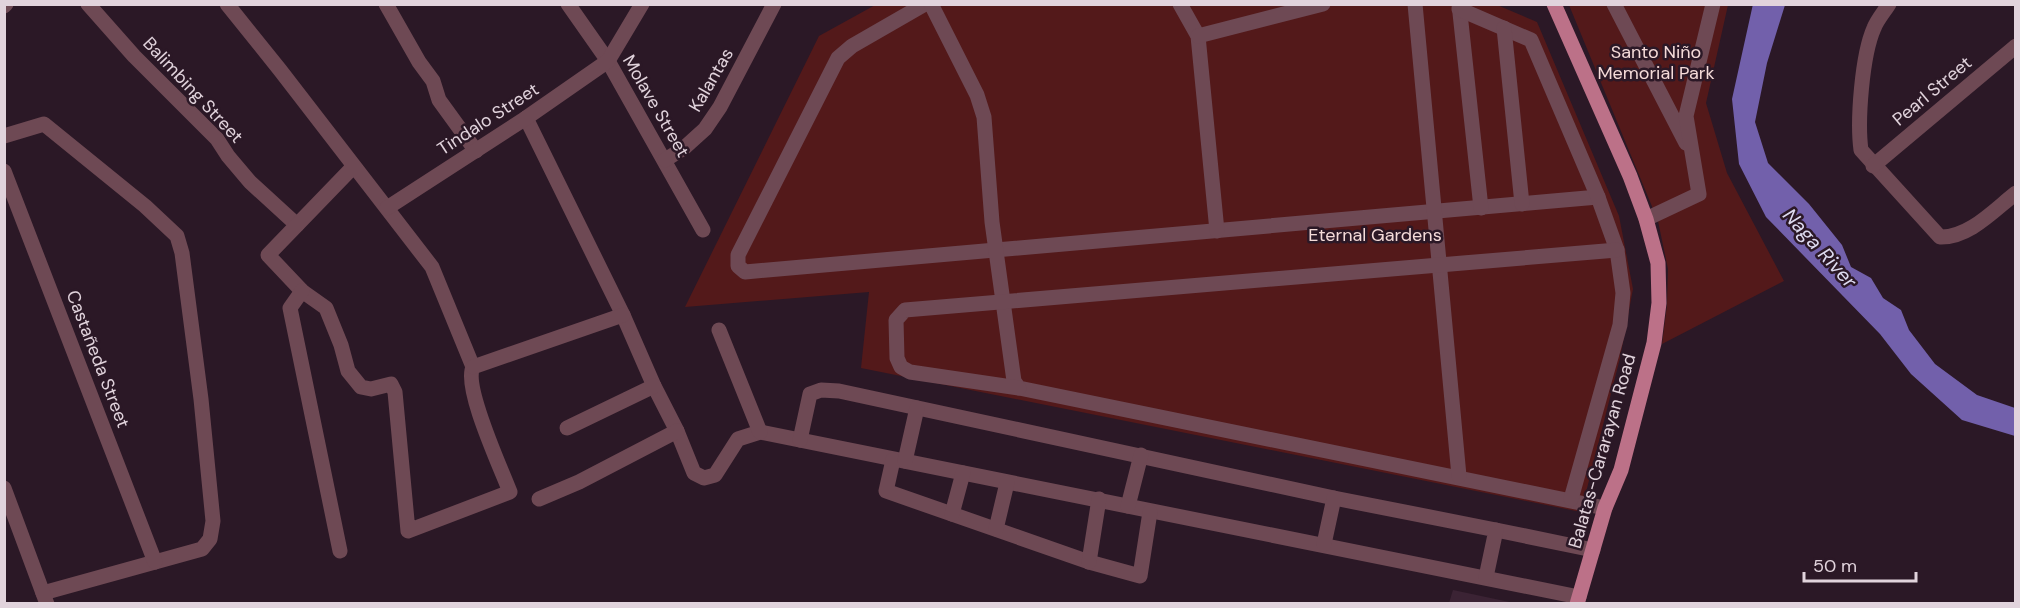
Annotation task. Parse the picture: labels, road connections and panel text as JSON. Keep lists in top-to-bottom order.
{
  "streets": {
    "main road": ["Balatas-Cararayan Road"],
    "street": [
      "Kalantas",
      "Balimbing Street",
      "Pearl Street",
      "Molave Street",
      "Tindalo Street",
      "Castañeda Street"
    ]
  },
  "crossings": [
    ["Kalantas", "Molave Street"],
    ["Molave Street", "Tindalo Street"]
  ],
  "water": ["Naga River"],
  "parks": ["Santo Niño Memorial Park", "Eternal Gardens"],
  "scale_bar": "50 m"
}
